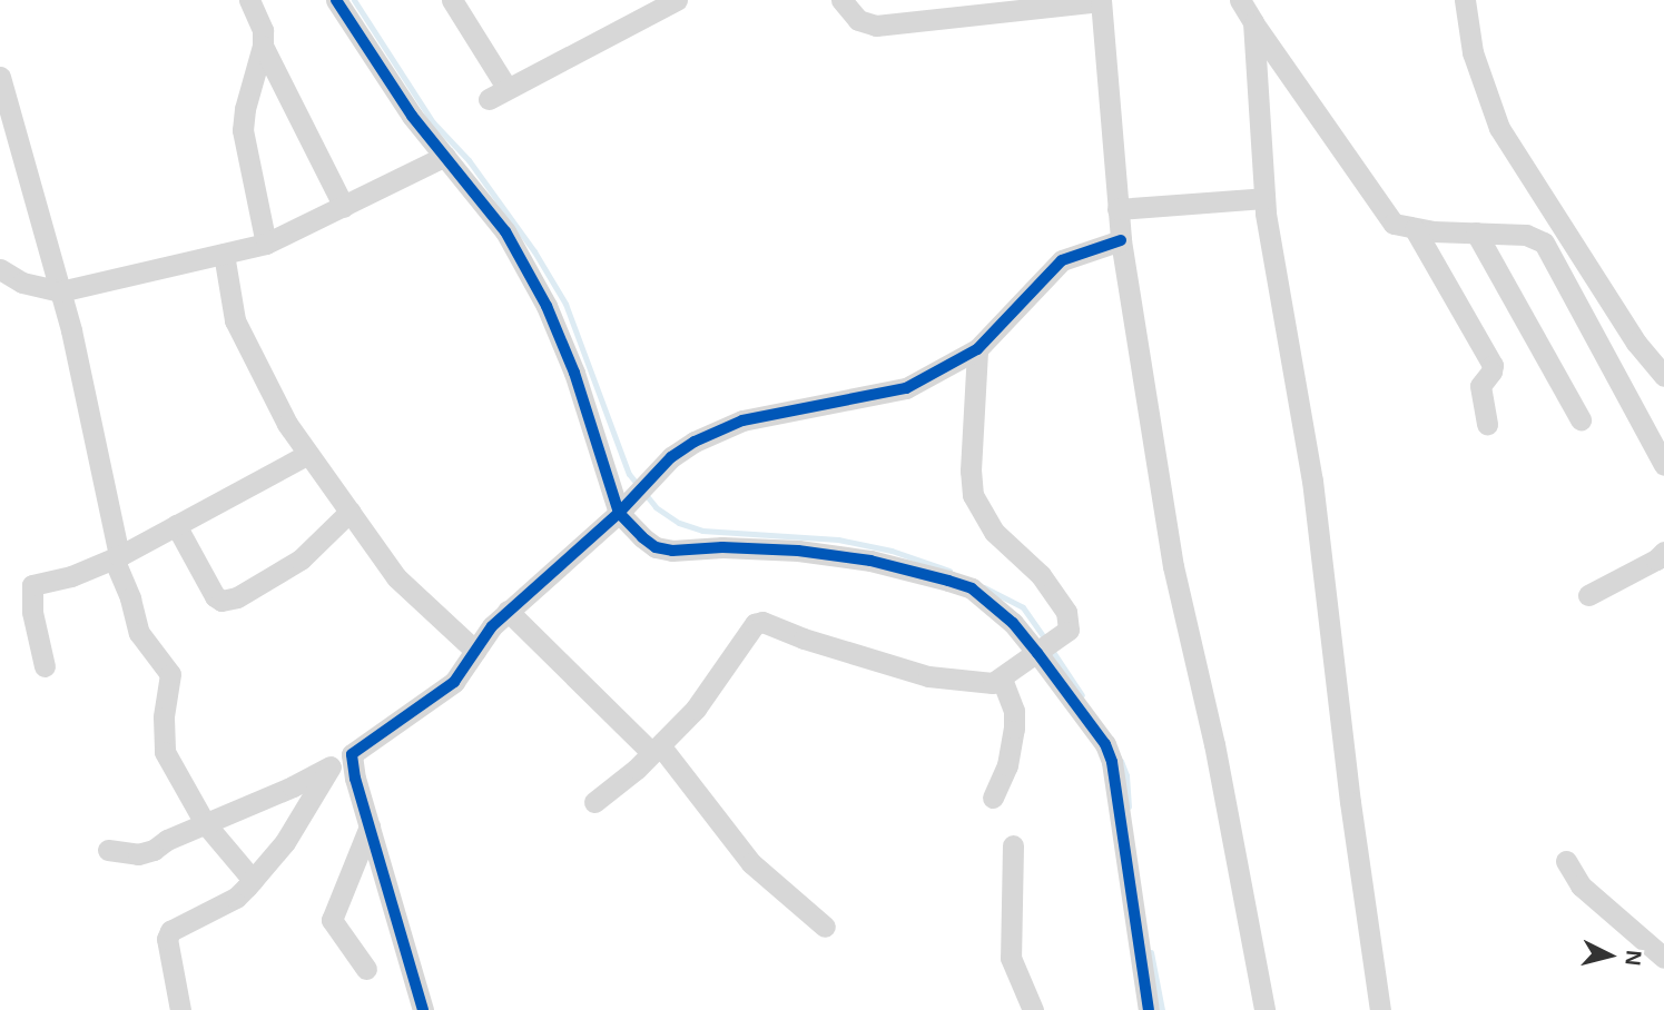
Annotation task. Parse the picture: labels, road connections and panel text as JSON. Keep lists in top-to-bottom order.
{
  "north": "right"
}
